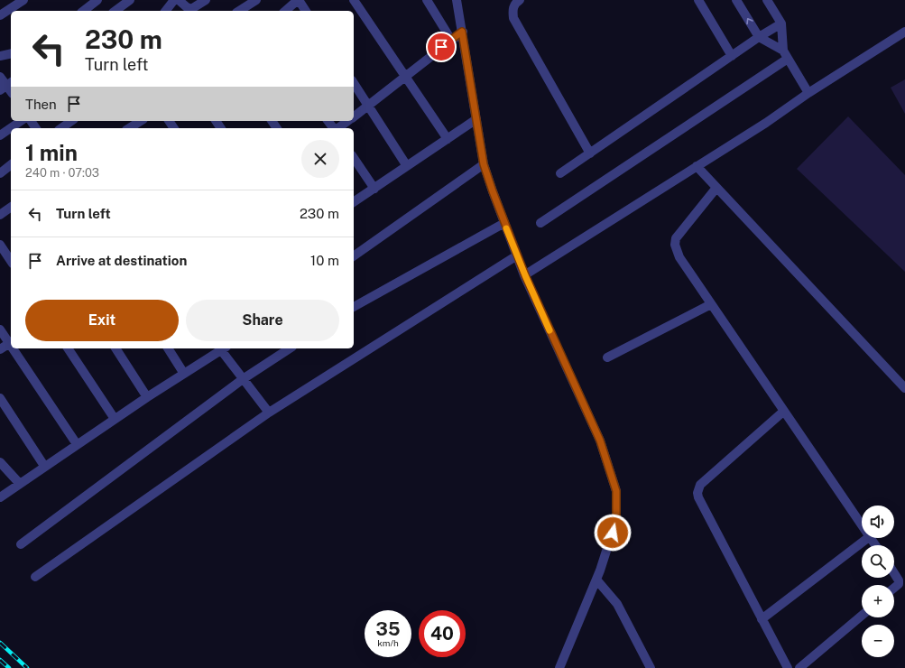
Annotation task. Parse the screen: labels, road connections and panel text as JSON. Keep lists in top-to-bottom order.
{
  "page": {
    "turn": ["230 m", "Turn left"],
    "then": "Then",
    "heading": ["1 min", "240 m · 07:03"],
    "list": [
      {
        "name": "Turn left",
        "value": "230 m"
      },
      {
        "name": "Arrive at destination",
        "value": "10 m"
      }
    ],
    "buttons": ["Exit", "Share"],
    "map_buttons": ["+", "−"],
    "speed": "35 km/h",
    "limit": "40"
  }
}
